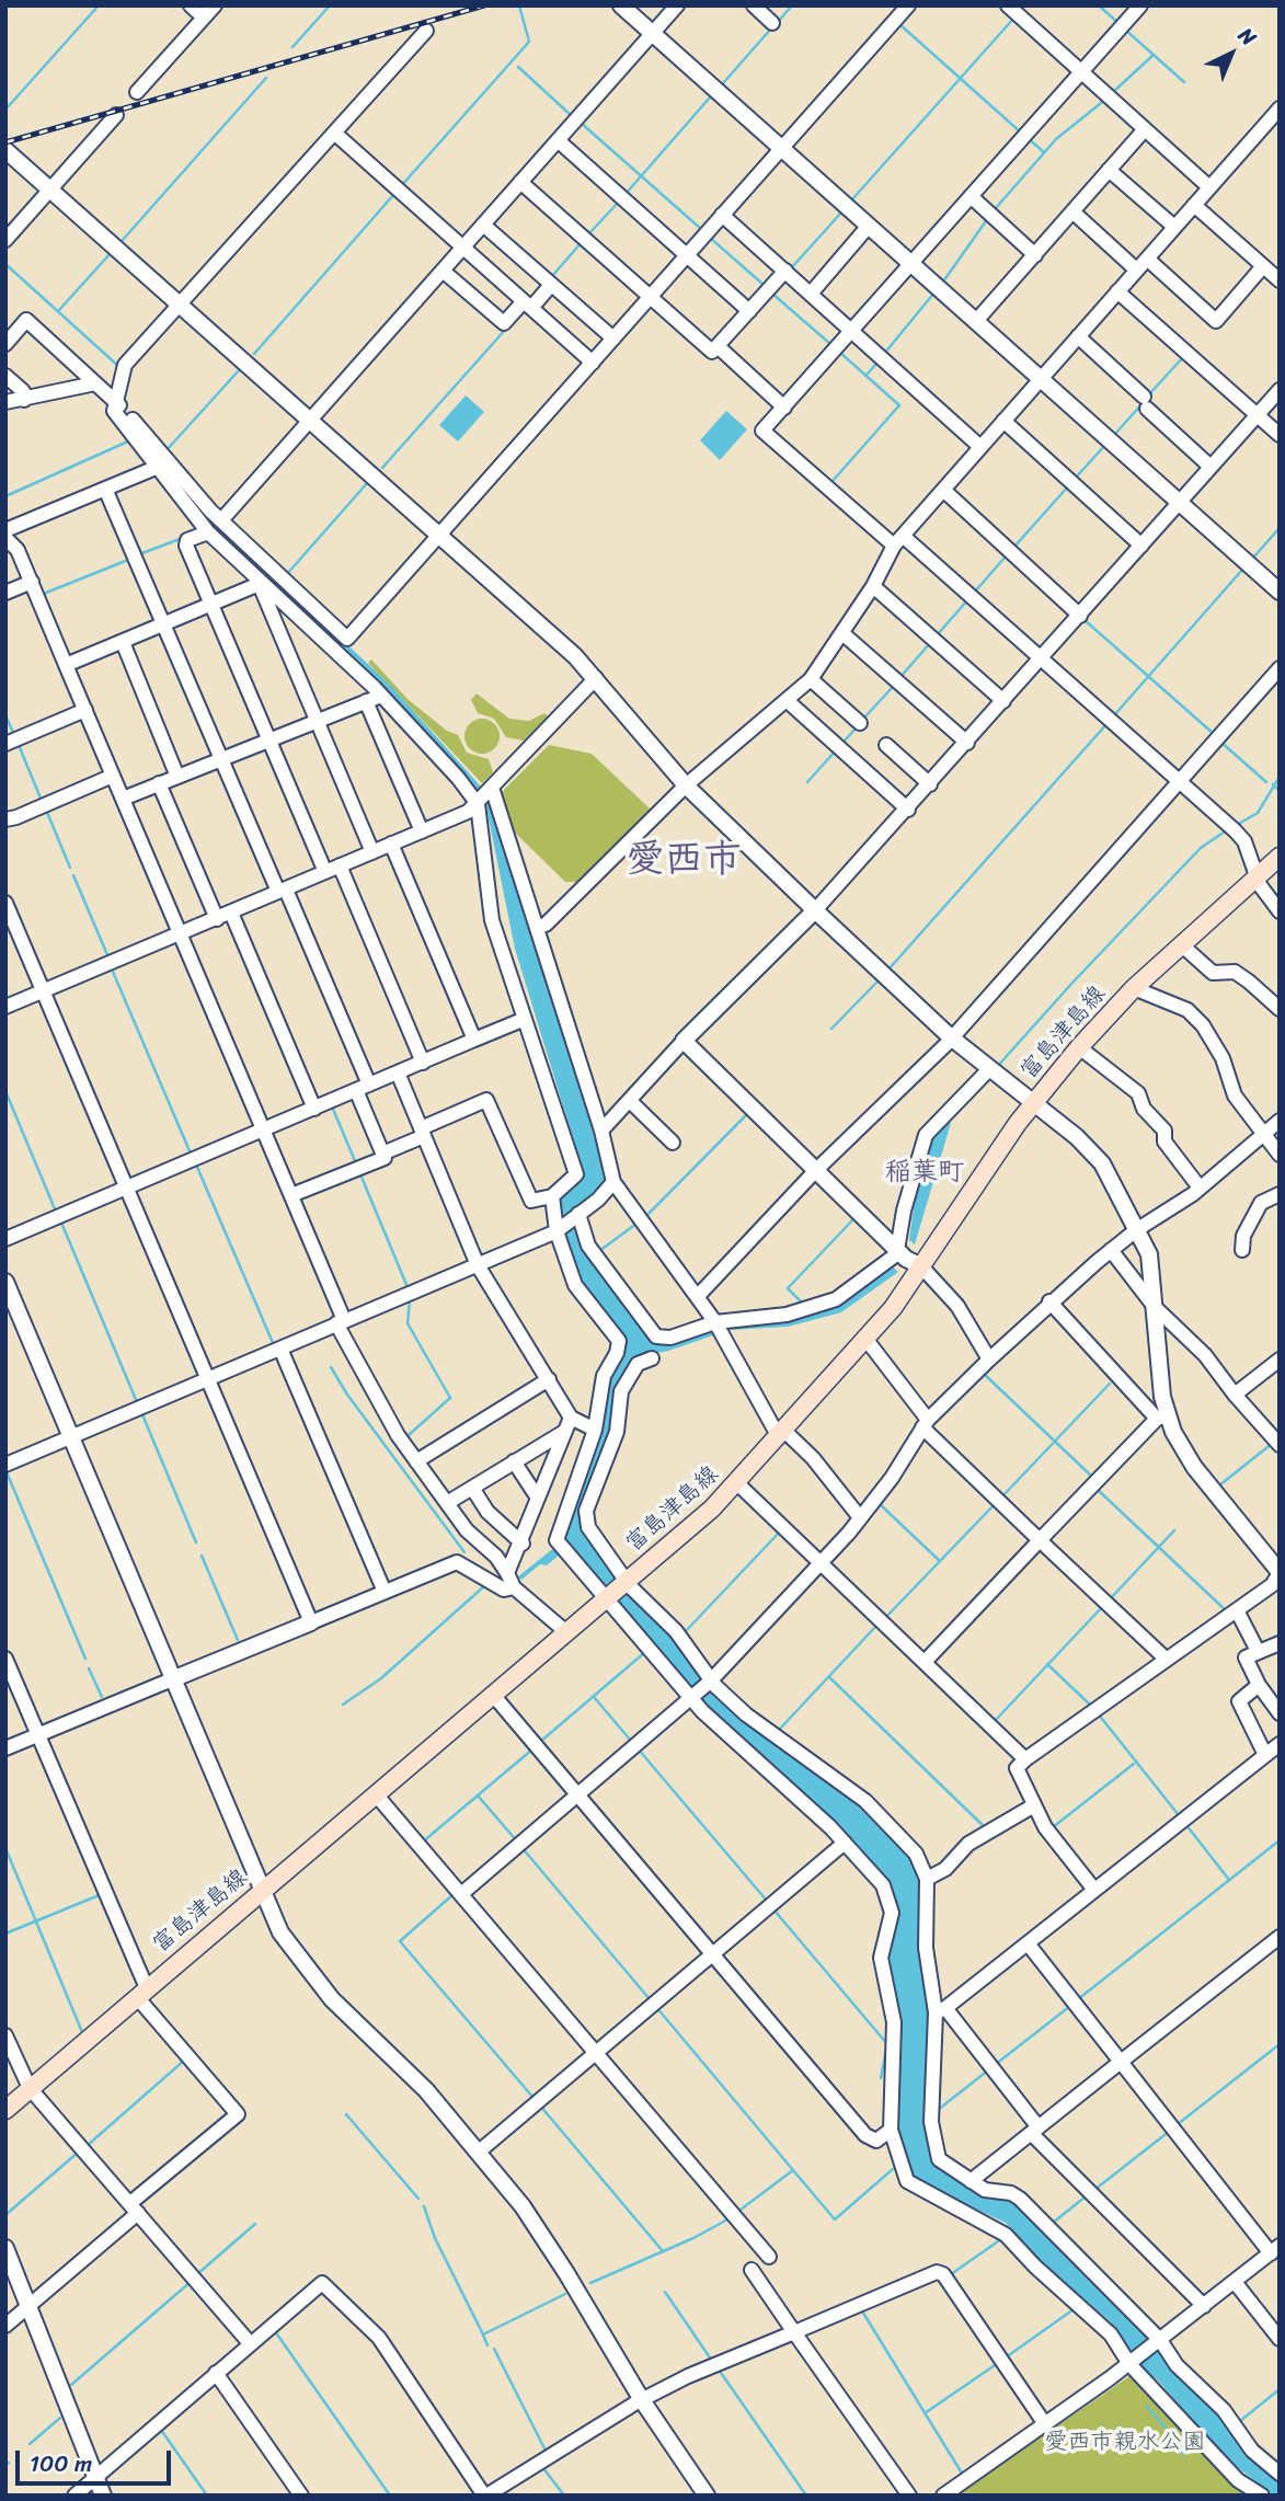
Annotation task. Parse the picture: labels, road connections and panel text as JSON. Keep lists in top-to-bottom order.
{
  "streets": {
    "main road": ["富島津島線"]
  },
  "districts": ["愛西市", "稲葉町"],
  "parks": ["愛西市親水公園"],
  "scale_bar": "100 m",
  "north": "top right"
}
